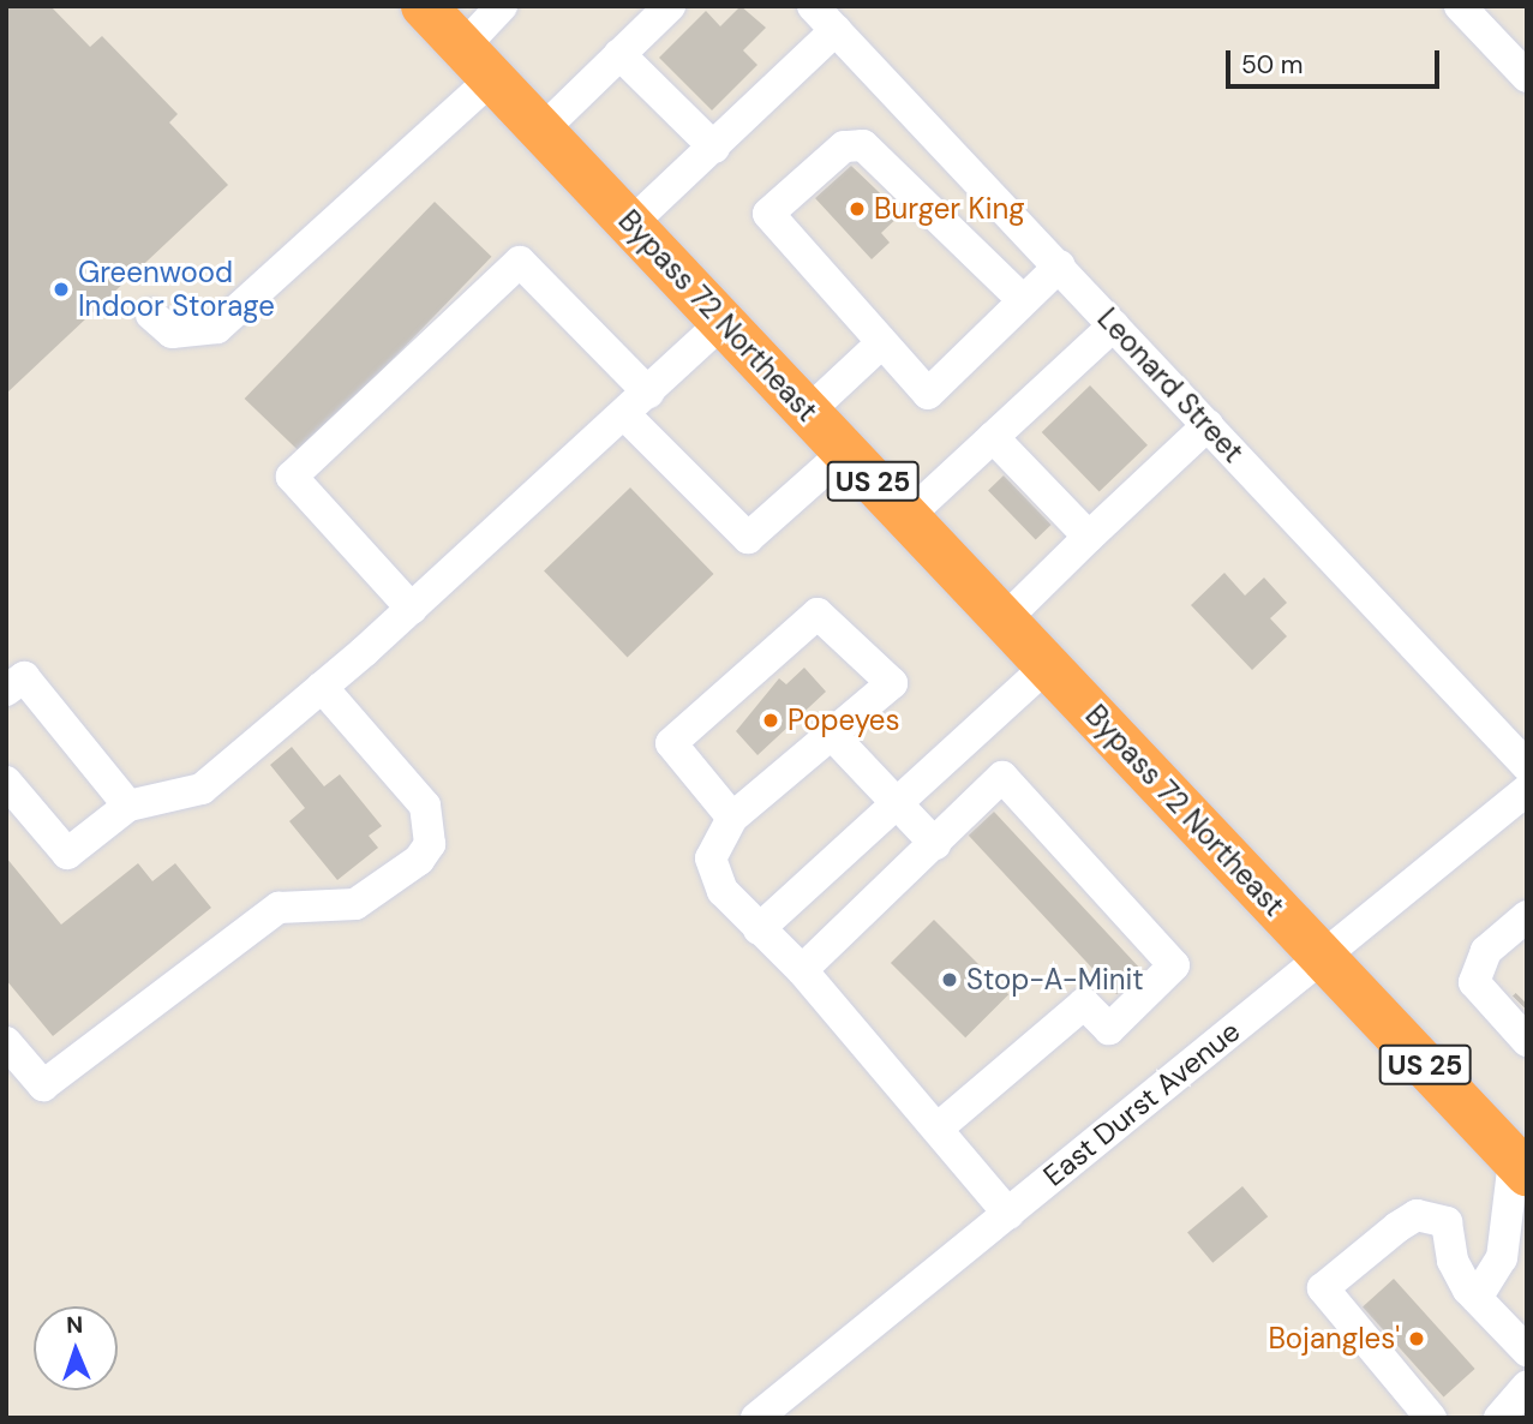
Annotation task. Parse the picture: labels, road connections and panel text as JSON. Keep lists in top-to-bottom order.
{
  "streets": {
    "highway": ["Bypass 72 Northeast", "US 25"],
    "street": ["Leonard Street", "East Durst Avenue"]
  },
  "crossings": [
    ["Bypass 72 Northeast", "US 25"],
    ["Bypass 72 Northeast", "East Durst Avenue"],
    ["US 25", "East Durst Avenue"]
  ],
  "places": [
    "Burger King",
    "Greenwood Indoor Storage",
    "Popeyes",
    "Stop-A-Minit",
    "Bojangles'"
  ],
  "scale_bar": "50 m",
  "north": "top"
}
